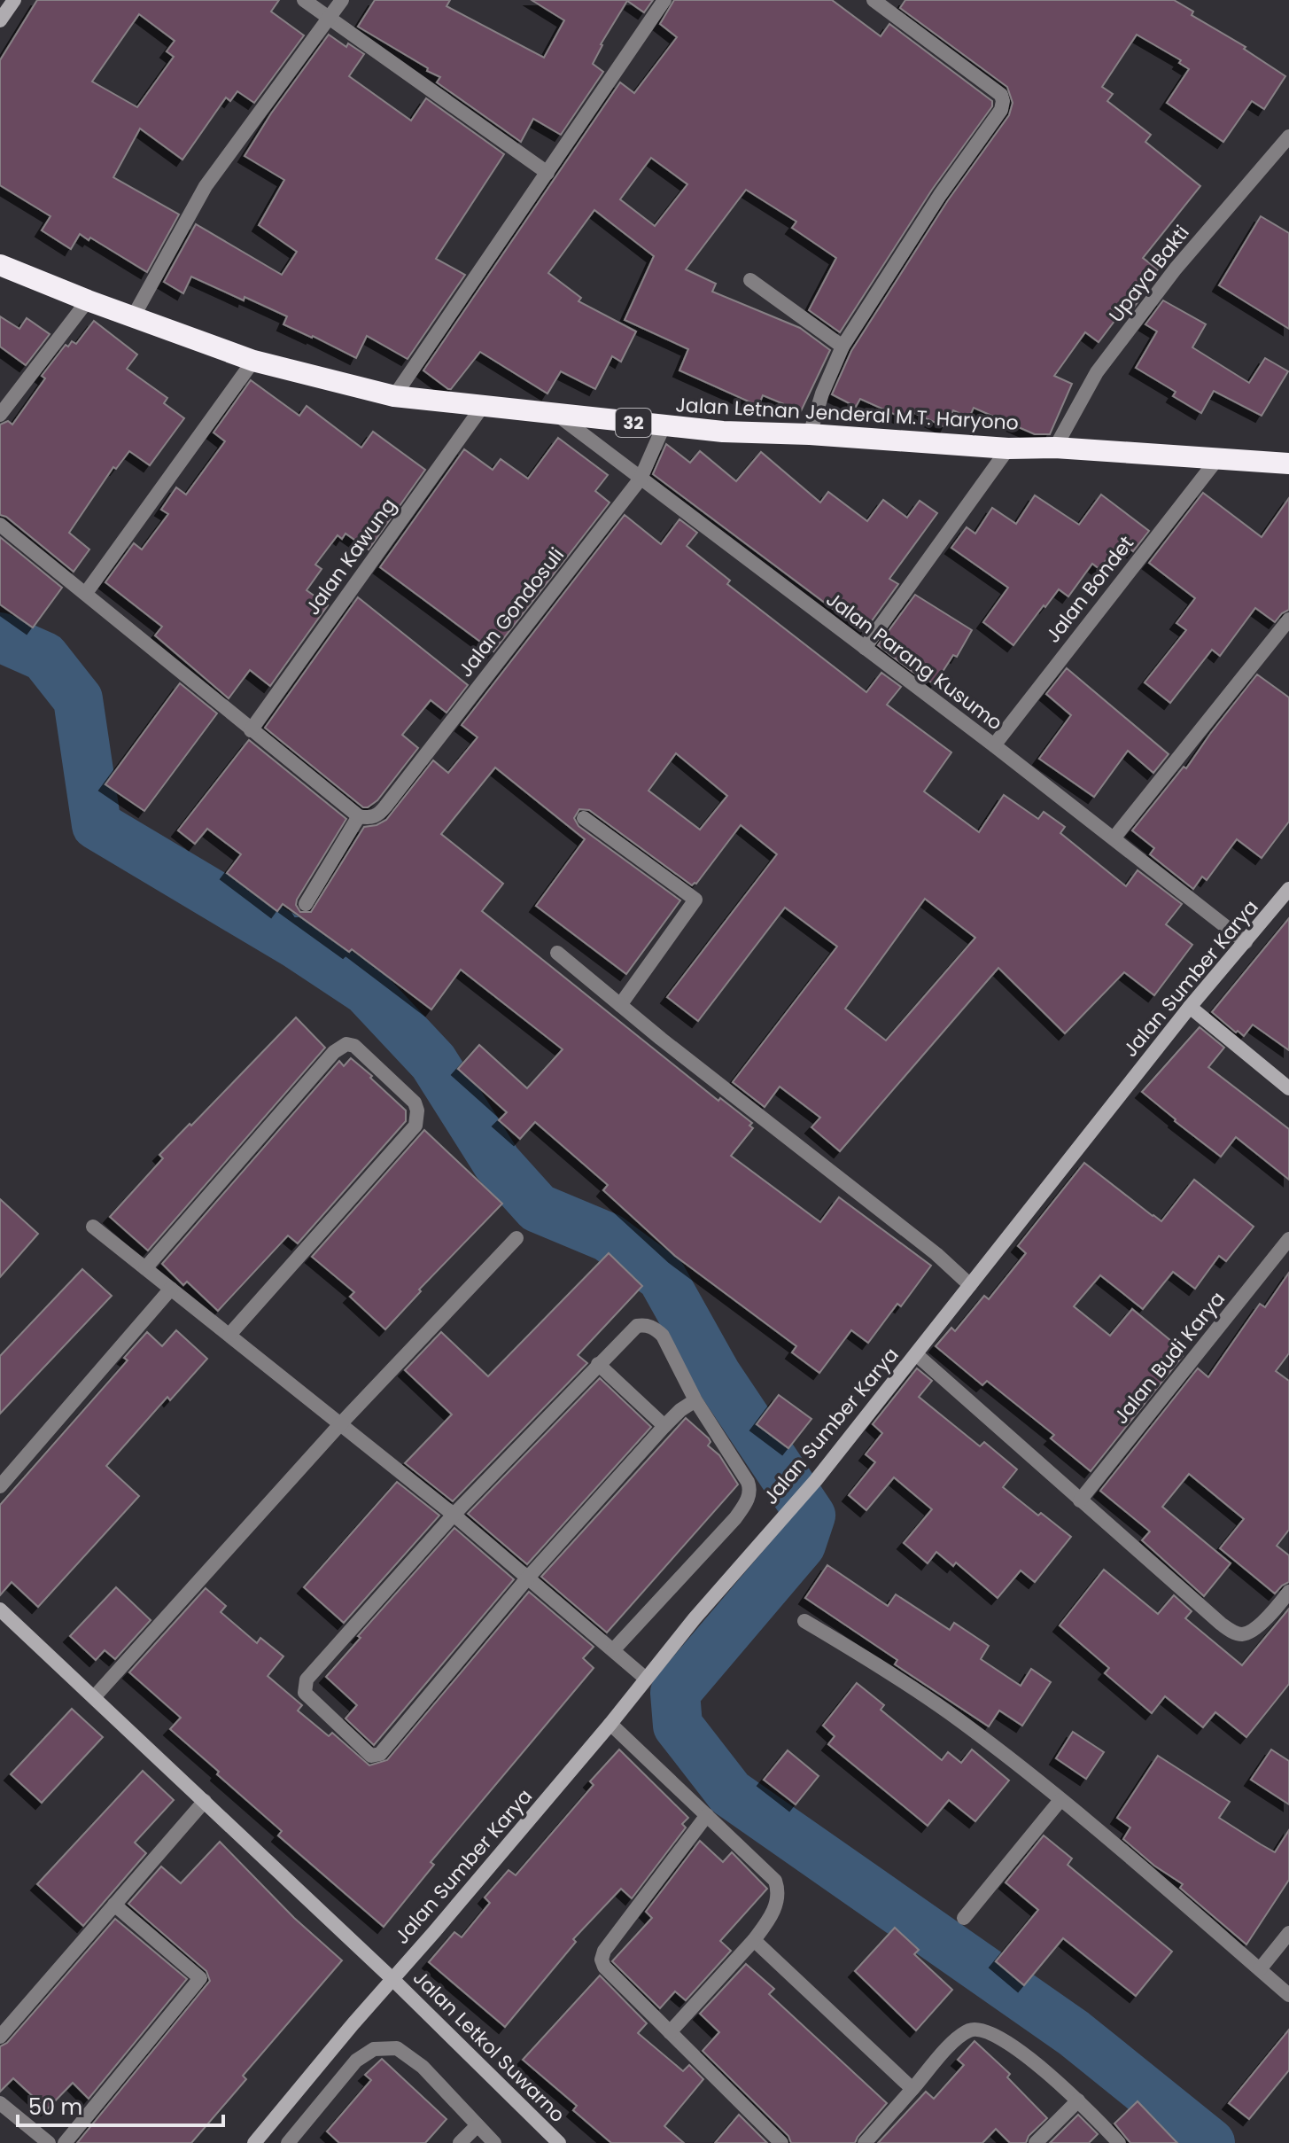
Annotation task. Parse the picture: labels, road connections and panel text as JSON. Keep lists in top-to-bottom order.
{
  "streets": {
    "highway": ["Jalan Letnan Jenderal M.T. Haryono", "32"],
    "street": [
      "Upaya Bakti",
      "Jalan Kawung",
      "Jalan Bondet",
      "Jalan Gondosuli",
      "Jalan Parang Kusumo",
      "Jalan Sumber Karya",
      "Jalan Budi Karya",
      "Jalan Letkol Suwarno"
    ]
  },
  "crossings": [
    ["Upaya Bakti", "Jalan Letnan Jenderal M.T. Haryono"],
    ["Jalan Letnan Jenderal M.T. Haryono", "Jalan Kawung"],
    ["Jalan Letnan Jenderal M.T. Haryono", "Jalan Bondet"],
    ["Jalan Letnan Jenderal M.T. Haryono", "Jalan Gondosuli"],
    ["Jalan Letnan Jenderal M.T. Haryono", "Jalan Parang Kusumo"],
    ["Jalan Bondet", "Jalan Parang Kusumo"],
    ["Jalan Gondosuli", "Jalan Parang Kusumo"],
    ["Jalan Parang Kusumo", "Jalan Sumber Karya"],
    ["Jalan Sumber Karya", "Jalan Letkol Suwarno"]
  ],
  "scale_bar": "50 m"
}
